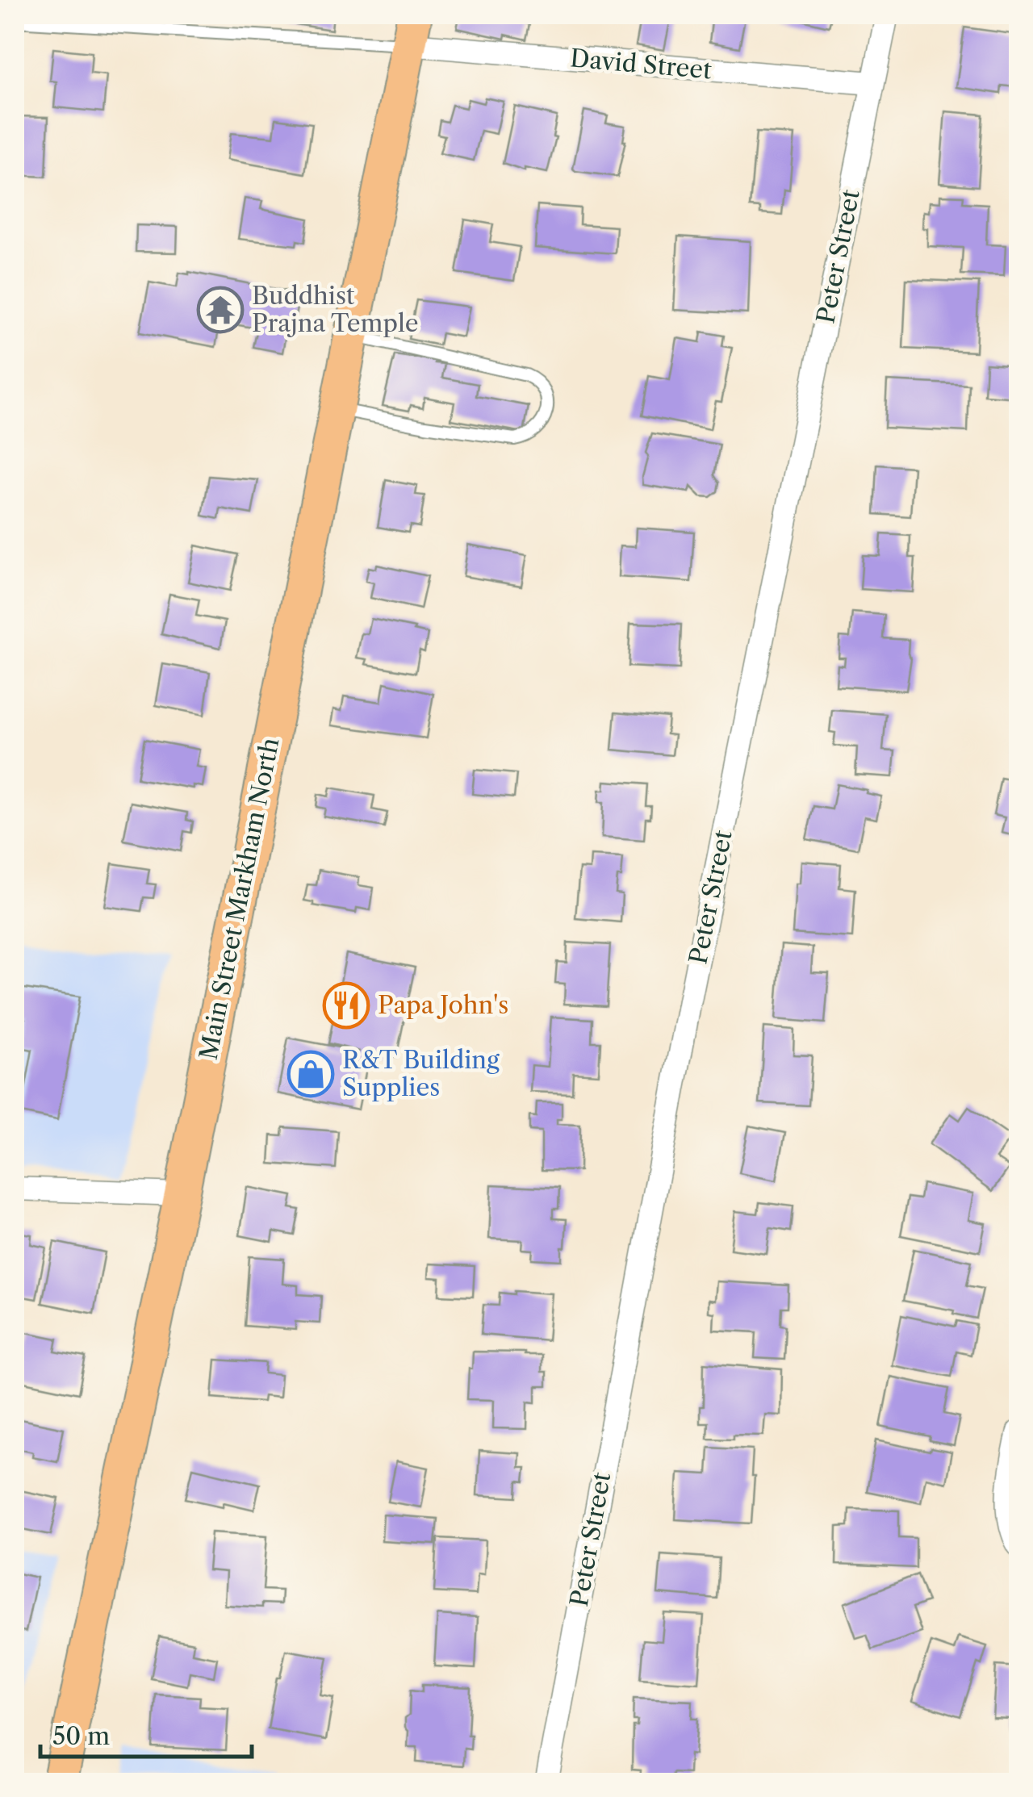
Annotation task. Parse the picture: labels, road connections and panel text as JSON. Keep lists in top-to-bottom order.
{
  "streets": {
    "main road": ["Main Street Markham North"],
    "street": ["David Street", "Peter Street"]
  },
  "crossings": [
    ["David Street", "Peter Street"],
    ["David Street", "Main Street Markham North"]
  ],
  "places": {
    "temple": ["Buddhist Prajna Temple"],
    "restaurant": ["Papa John's"],
    "shop": ["R&T Building Supplies"]
  },
  "scale_bar": "50 m"
}
